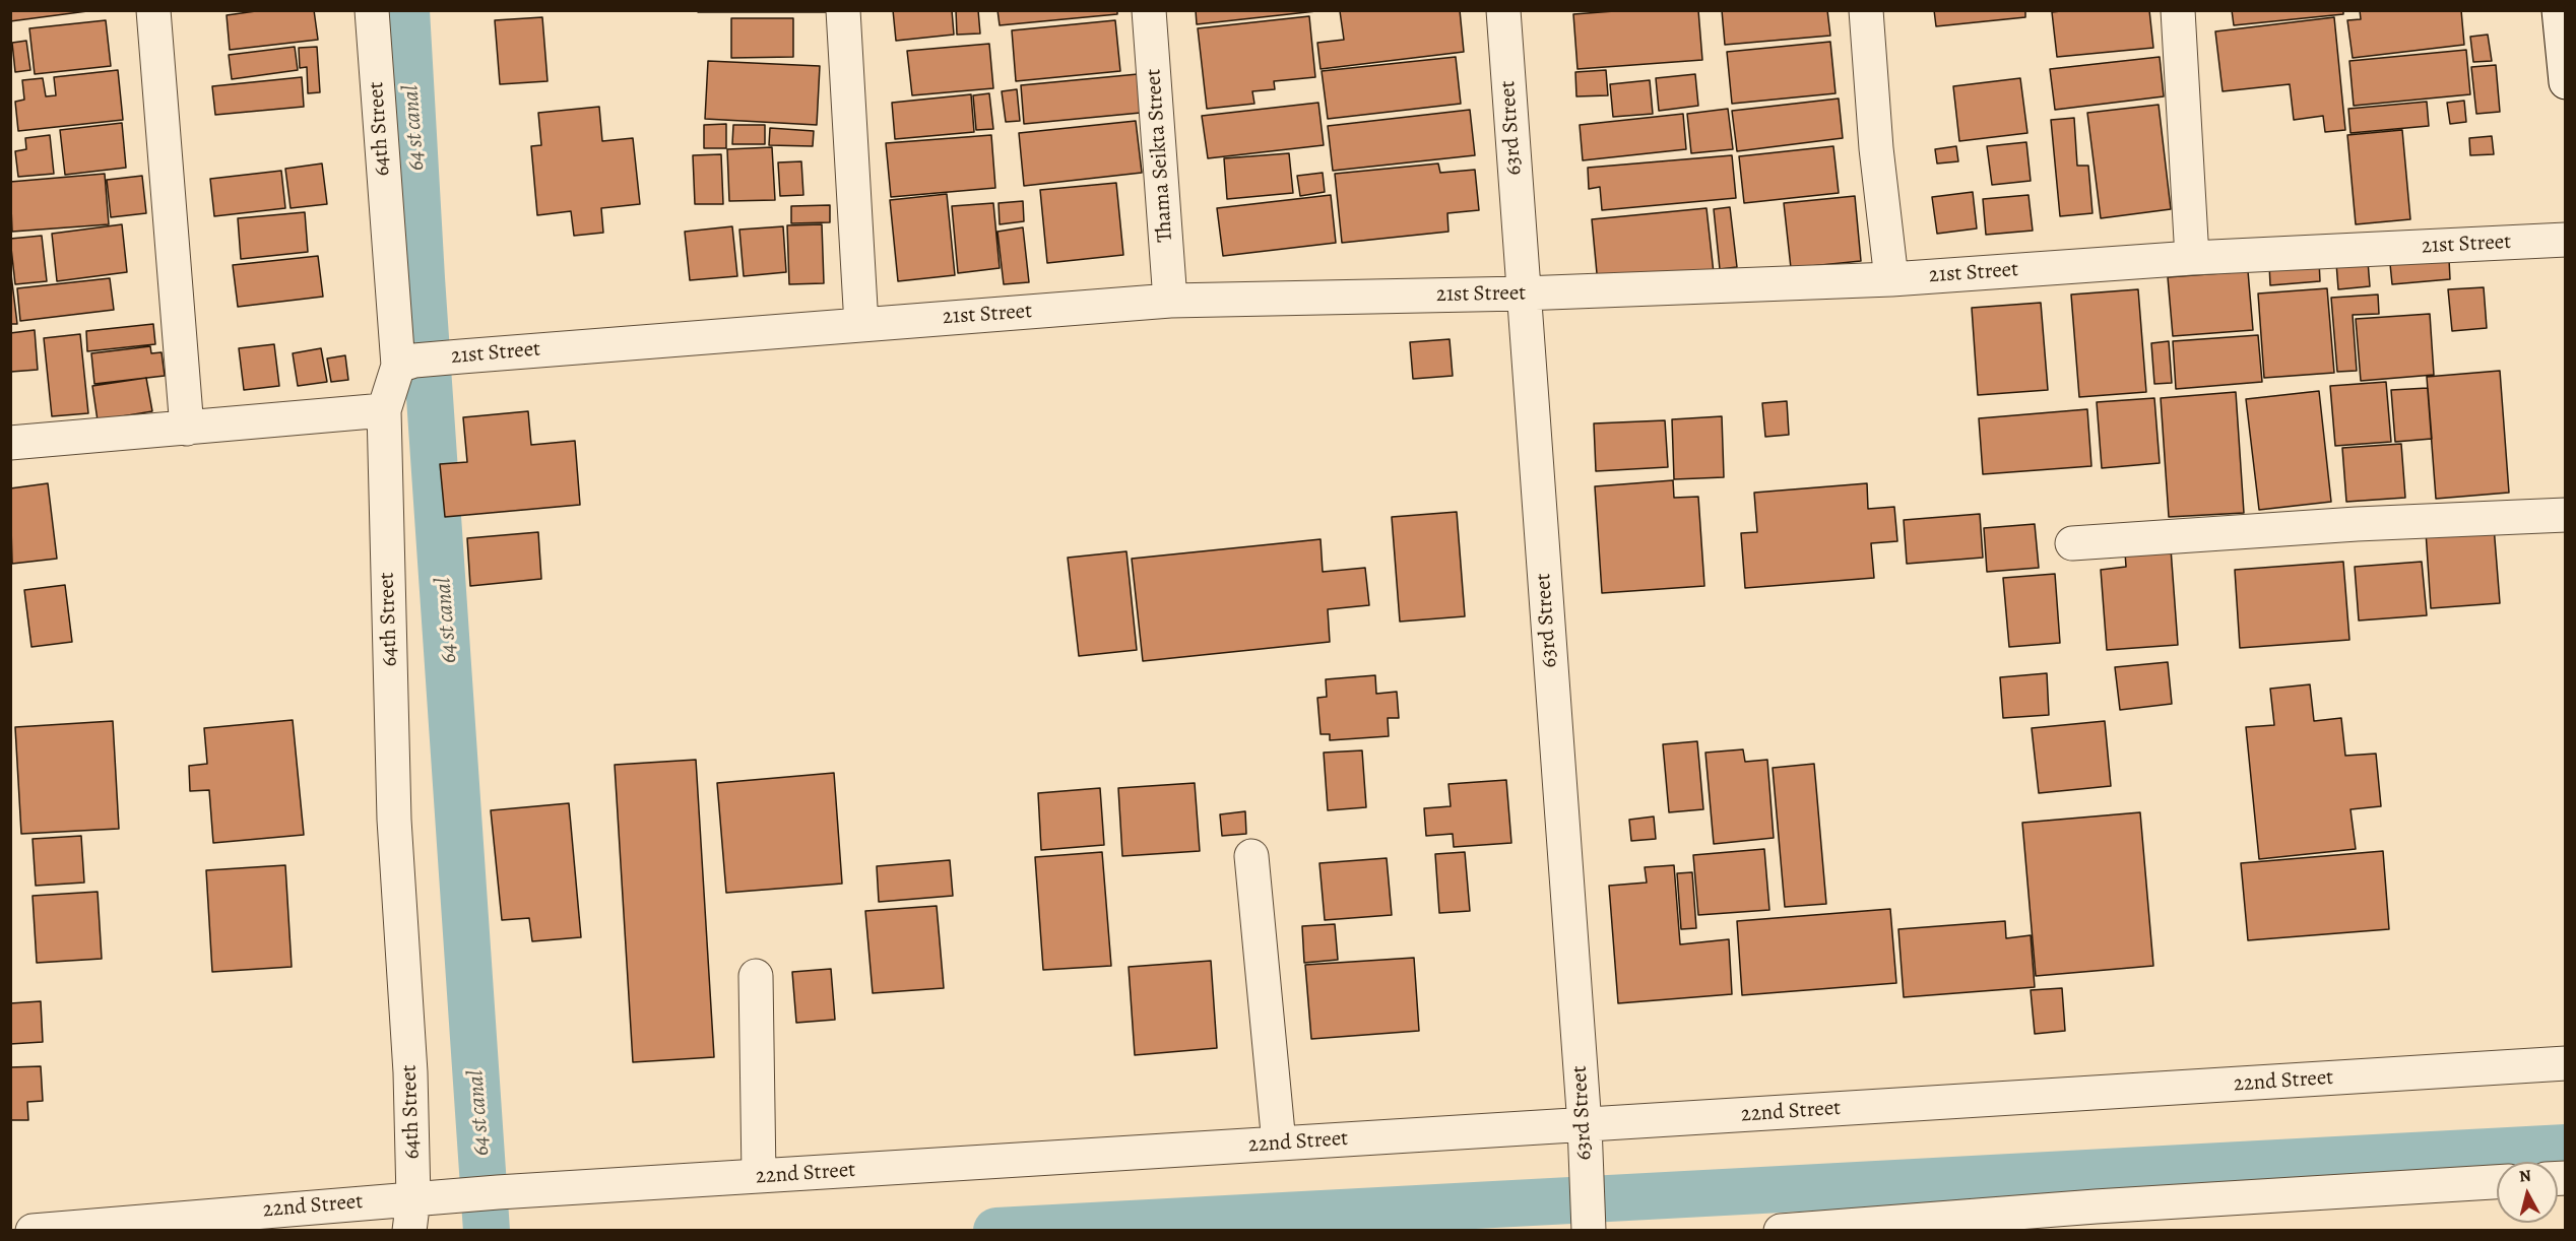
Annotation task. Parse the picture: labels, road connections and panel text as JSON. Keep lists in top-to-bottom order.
{
  "streets": {
    "street": [
      "63rd Street",
      "64th Street",
      "Thama Seikta Street",
      "21st Street",
      "22nd Street"
    ]
  },
  "crossings": [
    ["63rd Street", "21st Street"],
    ["63rd Street", "22nd Street"],
    ["64th Street", "21st Street"],
    ["64th Street", "22nd Street"],
    ["Thama Seikta Street", "21st Street"]
  ],
  "water": ["64 st canal"],
  "north": "top"
}
